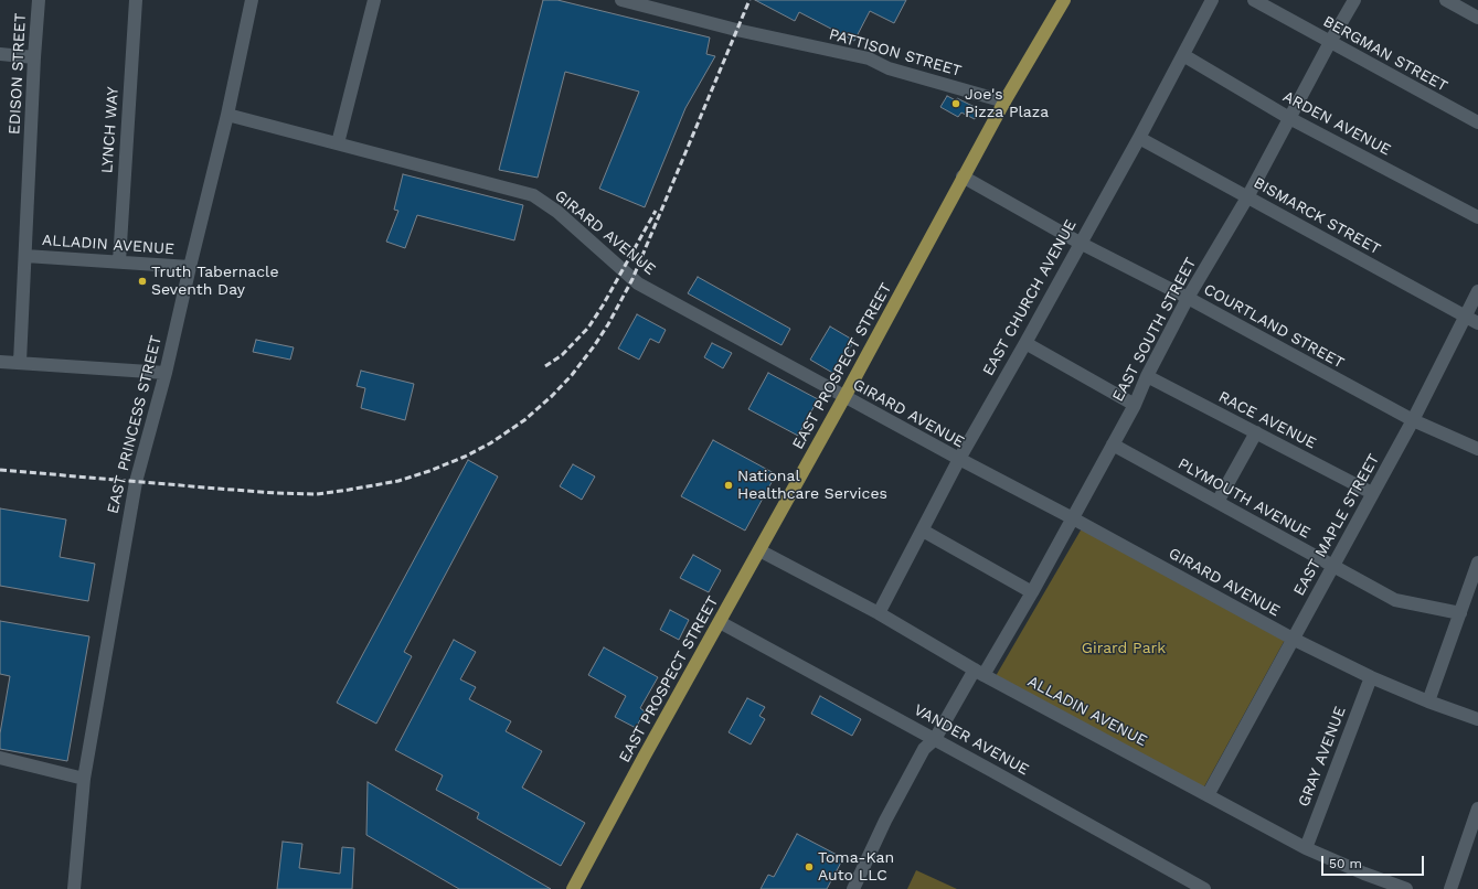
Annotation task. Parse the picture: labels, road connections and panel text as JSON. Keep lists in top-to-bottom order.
{
  "streets": {
    "main road": ["EAST PROSPECT STREET"],
    "street": [
      "PATTISON STREET",
      "BERGMAN STREET",
      "EDISON STREET",
      "ARDEN AVENUE",
      "LYNCH WAY",
      "BISMARCK STREET",
      "GIRARD AVENUE",
      "ALLADIN AVENUE",
      "EAST CHURCH AVENUE",
      "COURTLAND STREET",
      "EAST SOUTH STREET",
      "RACE AVENUE",
      "EAST PRINCESS STREET",
      "PLYMOUTH AVENUE",
      "EAST MAPLE STREET",
      "VANDER AVENUE",
      "GRAY AVENUE"
    ]
  },
  "crossings": [
    ["PATTISON STREET", "EAST PROSPECT STREET"],
    ["BERGMAN STREET", "EAST SOUTH STREET"],
    ["EDISON STREET", "ALLADIN AVENUE"],
    ["ARDEN AVENUE", "EAST CHURCH AVENUE"],
    ["ARDEN AVENUE", "EAST SOUTH STREET"],
    ["LYNCH WAY", "ALLADIN AVENUE"],
    ["BISMARCK STREET", "EAST CHURCH AVENUE"],
    ["BISMARCK STREET", "EAST SOUTH STREET"],
    ["BISMARCK STREET", "EAST MAPLE STREET"],
    ["GIRARD AVENUE", "EAST CHURCH AVENUE"],
    ["GIRARD AVENUE", "EAST SOUTH STREET"],
    ["GIRARD AVENUE", "EAST PROSPECT STREET"],
    ["GIRARD AVENUE", "EAST PRINCESS STREET"],
    ["GIRARD AVENUE", "EAST MAPLE STREET"],
    ["GIRARD AVENUE", "GRAY AVENUE"],
    ["ALLADIN AVENUE", "EAST CHURCH AVENUE"],
    ["ALLADIN AVENUE", "EAST SOUTH STREET"],
    ["ALLADIN AVENUE", "EAST PROSPECT STREET"],
    ["ALLADIN AVENUE", "EAST PRINCESS STREET"],
    ["ALLADIN AVENUE", "EAST MAPLE STREET"],
    ["ALLADIN AVENUE", "GRAY AVENUE"],
    ["EAST CHURCH AVENUE", "COURTLAND STREET"],
    ["COURTLAND STREET", "EAST SOUTH STREET"],
    ["COURTLAND STREET", "EAST PROSPECT STREET"],
    ["COURTLAND STREET", "EAST MAPLE STREET"],
    ["EAST SOUTH STREET", "RACE AVENUE"],
    ["EAST SOUTH STREET", "PLYMOUTH AVENUE"],
    ["EAST SOUTH STREET", "VANDER AVENUE"],
    ["EAST PROSPECT STREET", "VANDER AVENUE"],
    ["RACE AVENUE", "EAST MAPLE STREET"],
    ["PLYMOUTH AVENUE", "EAST MAPLE STREET"]
  ],
  "parks": ["Girard Park"],
  "places": [
    "Joe's Pizza Plaza",
    "Truth Tabernacle Seventh Day",
    "National Healthcare Services",
    "Toma-Kan Auto LLC"
  ],
  "scale_bar": "50 m"
}
